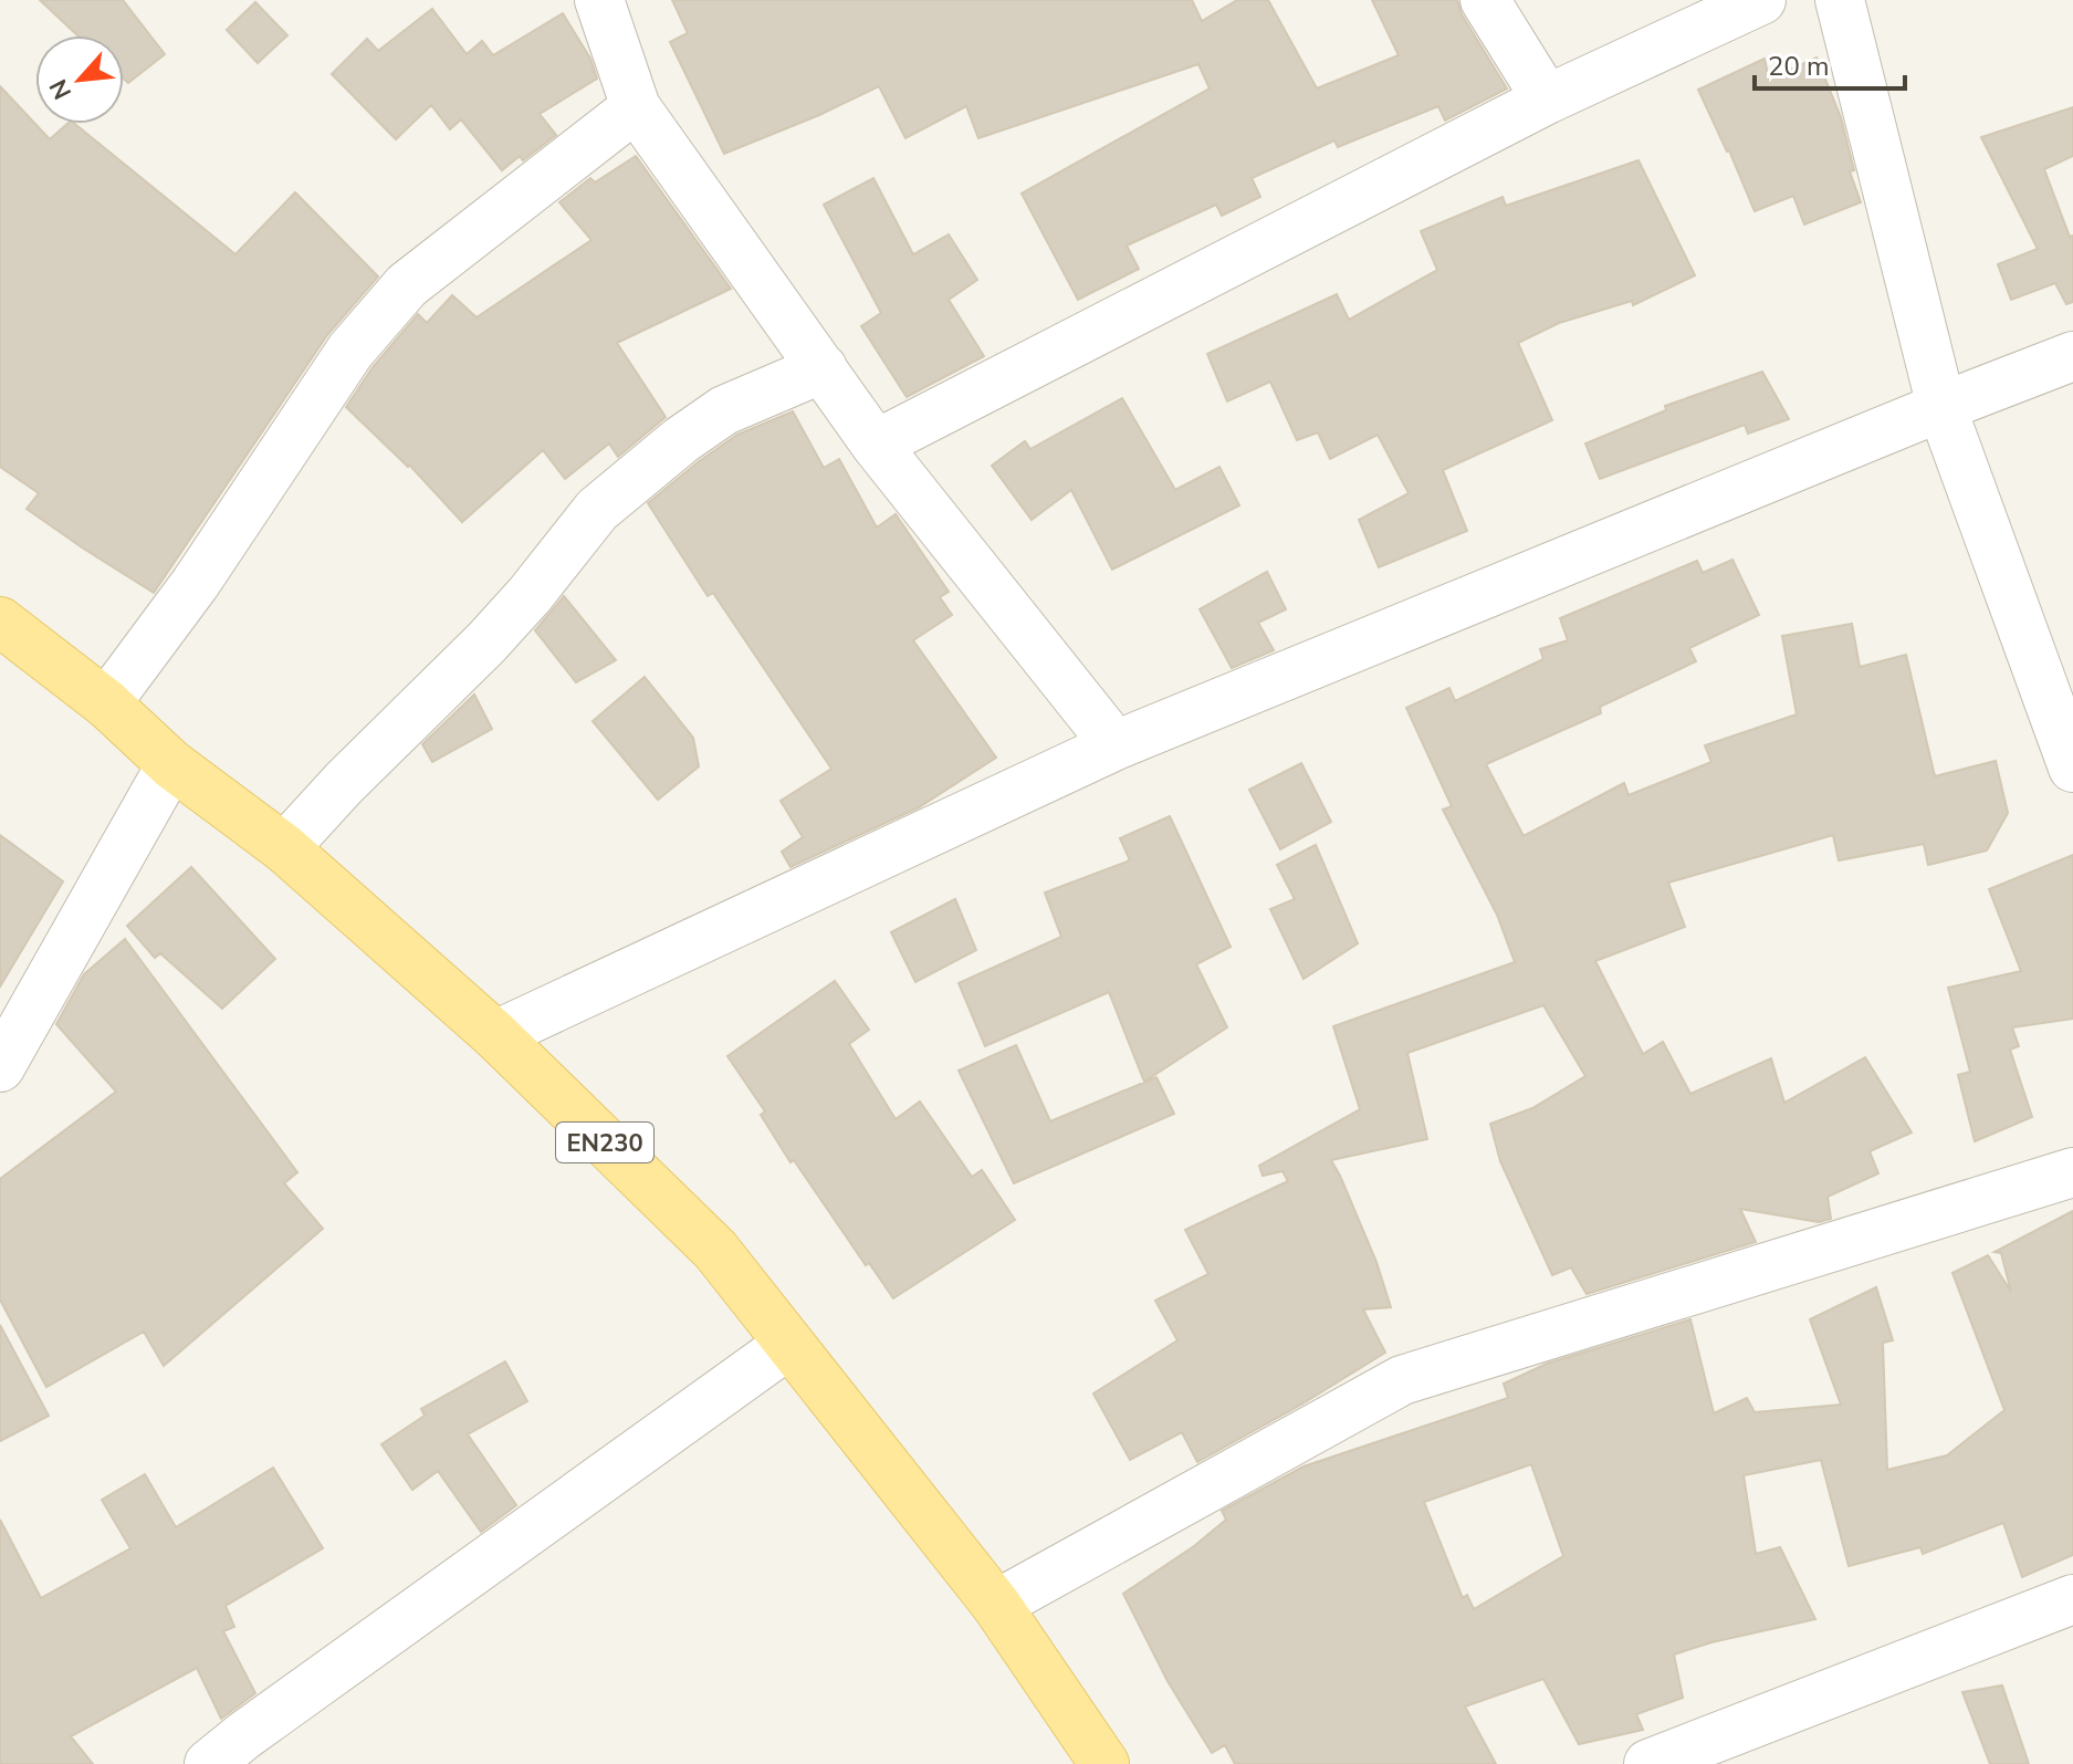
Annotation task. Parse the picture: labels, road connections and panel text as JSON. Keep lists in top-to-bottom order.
{
  "streets": {
    "main road": ["EN230"]
  },
  "scale_bar": "20 m",
  "north": "bottom left"
}
